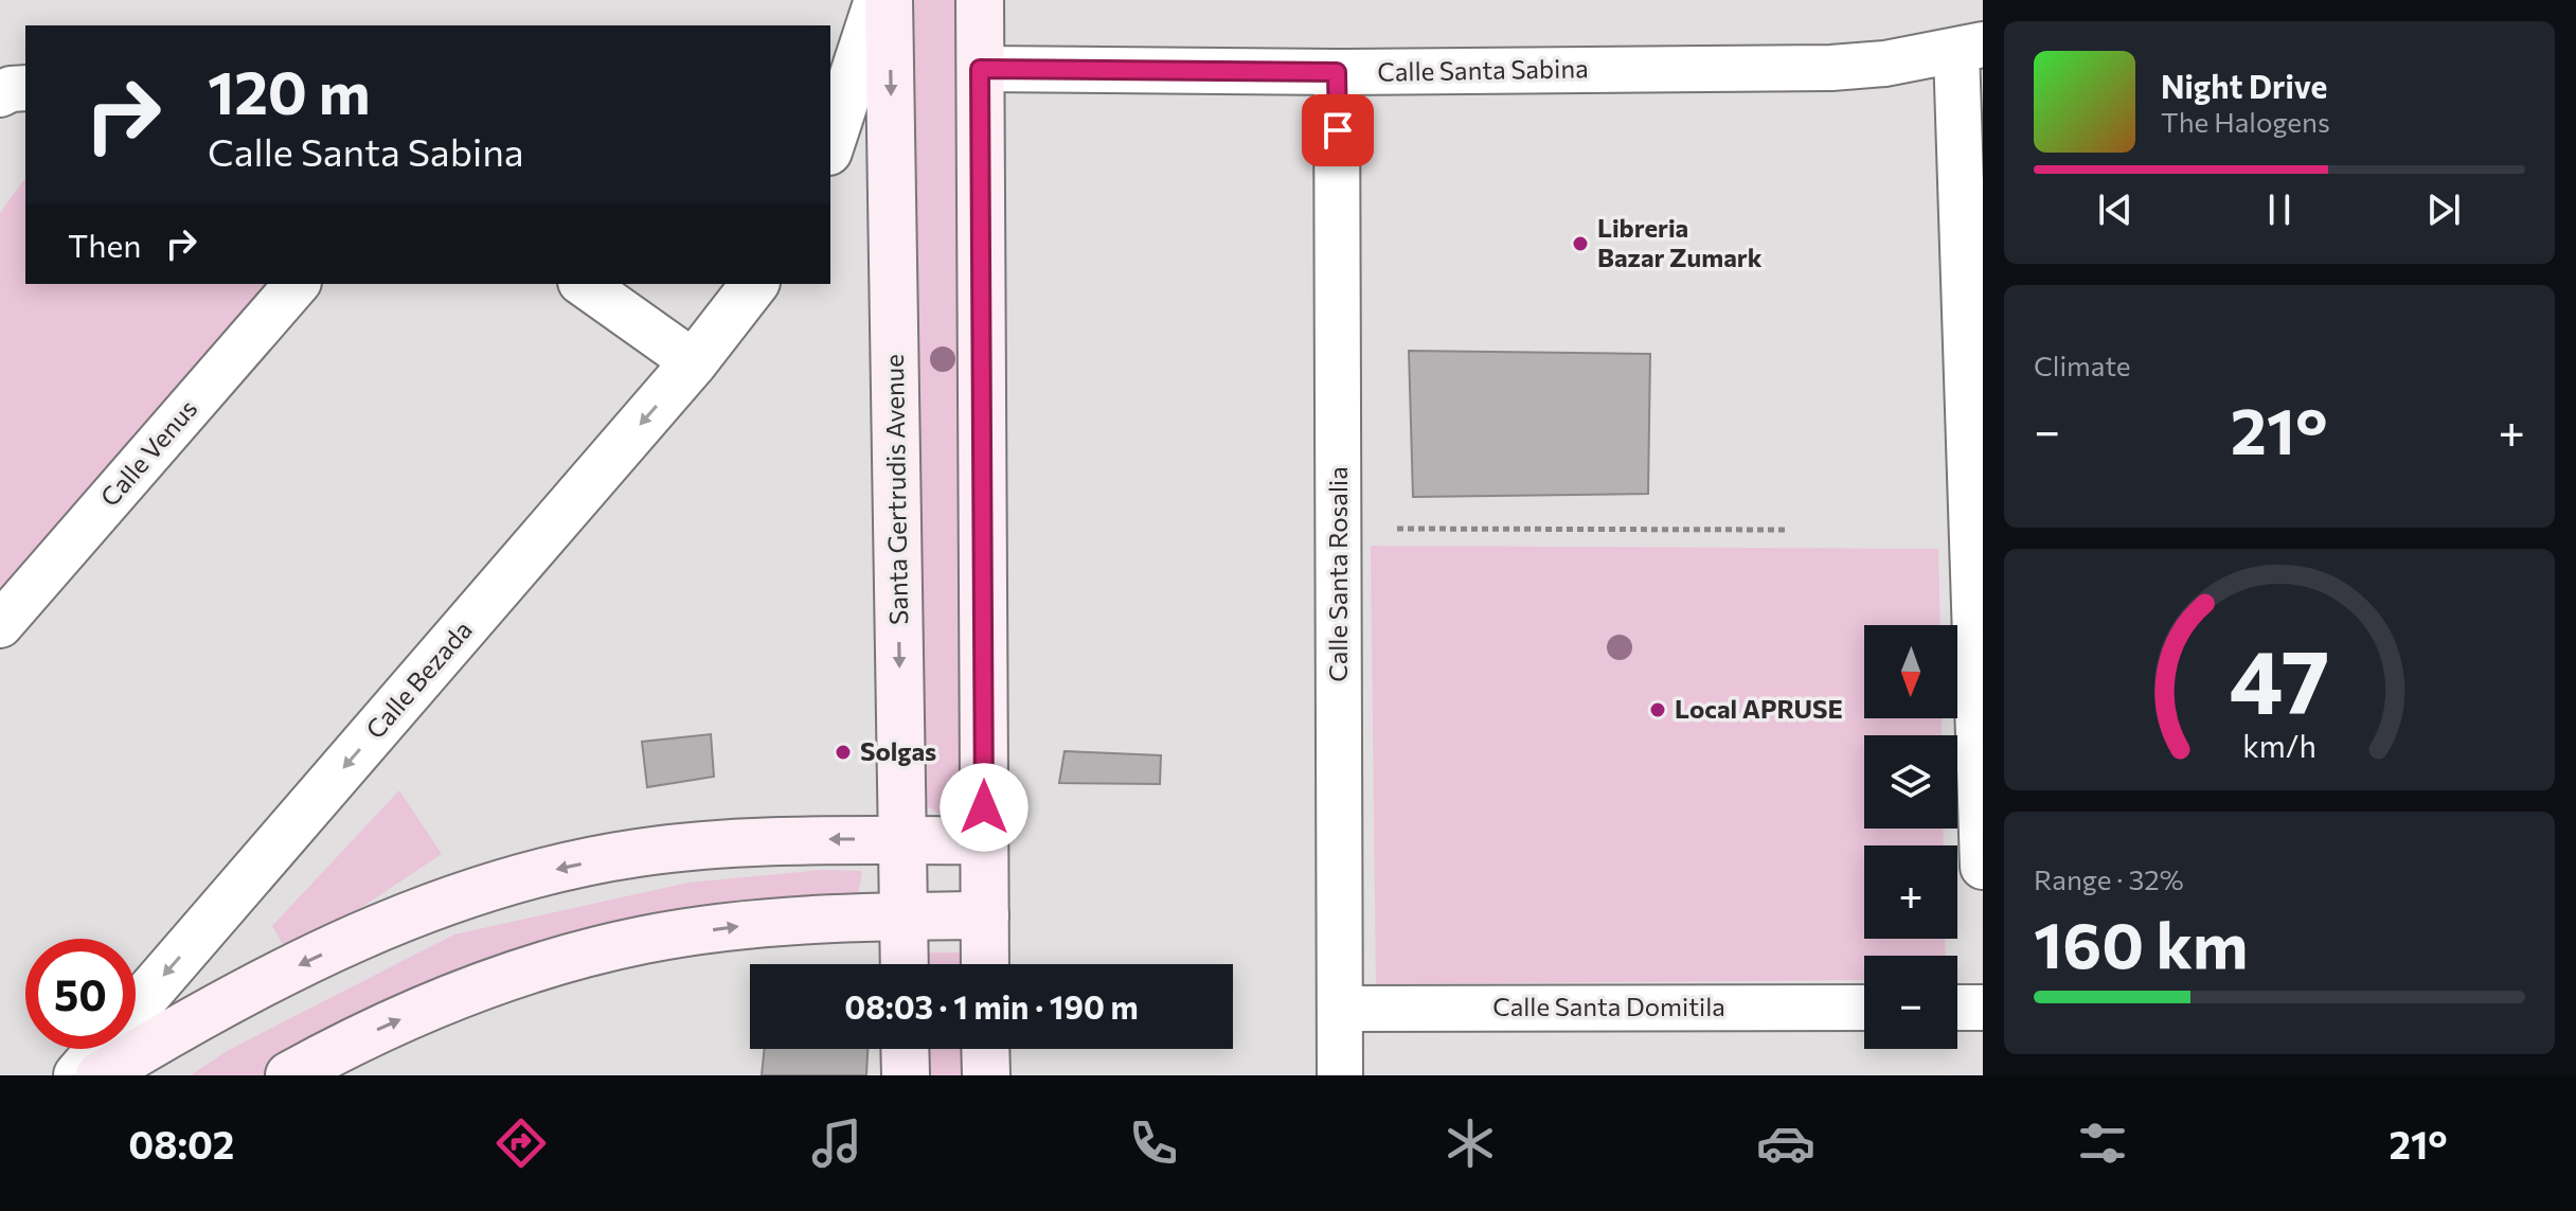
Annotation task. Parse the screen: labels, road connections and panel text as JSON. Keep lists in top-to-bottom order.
{
  "streets": {
    "main road": ["Santa Gertrudis Avenue"],
    "street": [
      "Calle Santa Sabina",
      "Calle Venus",
      "Calle Santa Rosalia",
      "Calle Bezada",
      "Calle Santa Domitila"
    ]
  },
  "crossings": [
    ["Calle Santa Sabina", "Calle Santa Rosalia"],
    ["Calle Santa Rosalia", "Calle Santa Domitila"]
  ],
  "one_way": ["Calle Bezada"],
  "places": ["Libreria Bazar Zumark", "Local APRUSE", "Solgas"],
  "north": "bottom",
  "page": {
    "turn": ["120 m", "Calle Santa Sabina"],
    "song": ["Night Drive", "The Halogens"],
    "then": "Then",
    "tile": [
      "Climate",
      ["Range · 32%", "160 km"]
    ],
    "heat": ["−", "21°", "+"],
    "map_buttons": ["+", "−"],
    "limit": "50",
    "trip": "08:03 · 1 min · 190 m",
    "tabs": ["08:02", "21°"],
    "gauge": ["47", "km/h"]
  }
}
